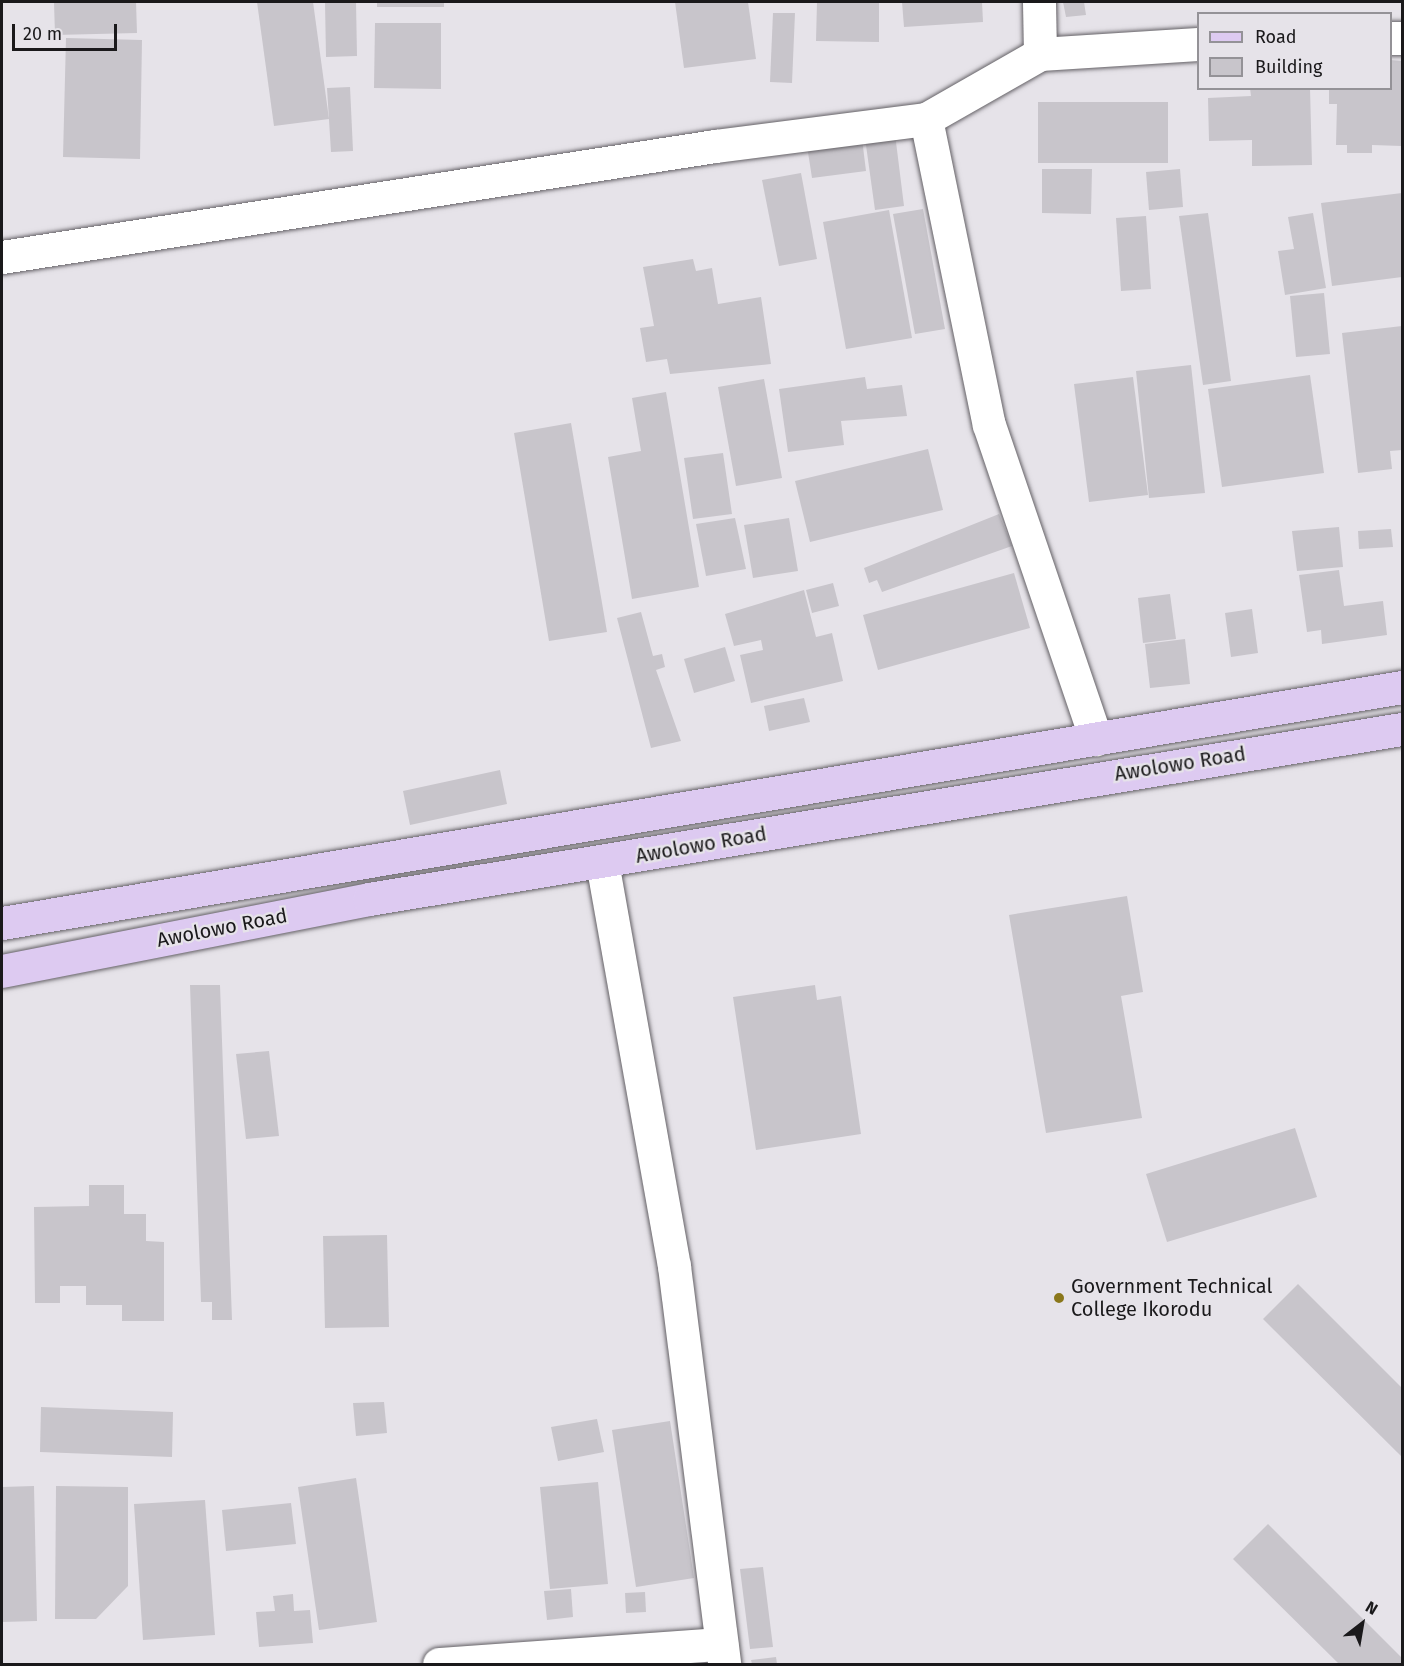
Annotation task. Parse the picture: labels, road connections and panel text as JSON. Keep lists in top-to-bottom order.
{
  "streets": {
    "main road": ["Awolowo Road"]
  },
  "places": ["Government Technical College Ikorodu"],
  "legend": ["Road", "Building"],
  "scale_bar": "20 m",
  "north": "top right"
}
